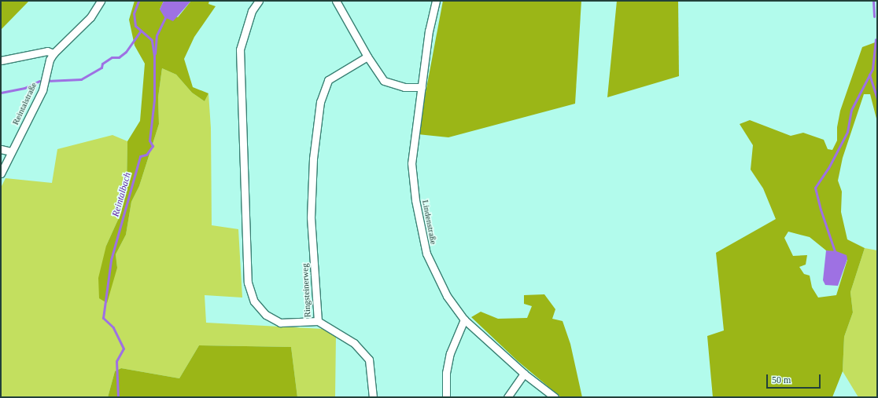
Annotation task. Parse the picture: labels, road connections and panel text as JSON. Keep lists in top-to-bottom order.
{
  "streets": {
    "street": ["Reintalstraße", "Lindenstraße", "Ringsteinerweg"]
  },
  "water": ["Reintalbach"],
  "scale_bar": "50 m"
}
